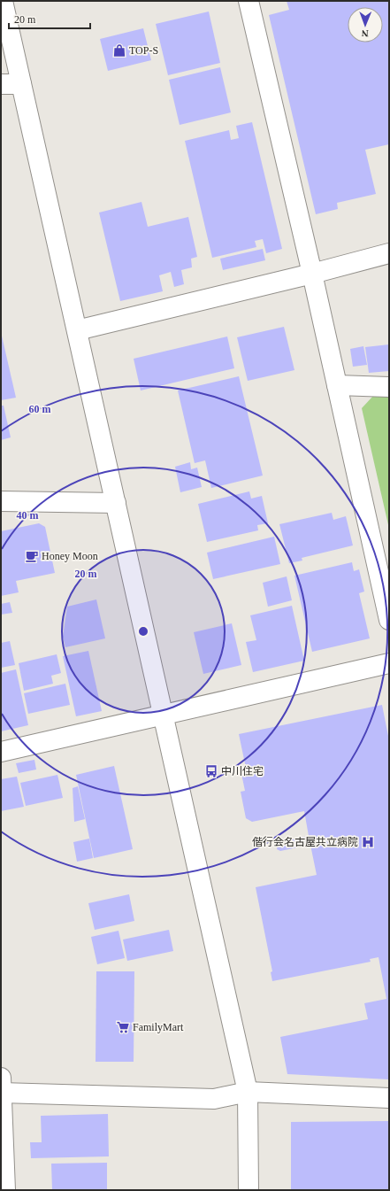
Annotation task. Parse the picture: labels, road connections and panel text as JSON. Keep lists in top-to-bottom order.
{
  "places": {
    "shop": ["TOP-S"],
    "cafe": ["Honey Moon"],
    "bus stop": ["中川住宅"],
    "hospital": ["偕行会名古屋共立病院"],
    "supermarket": ["FamilyMart"]
  },
  "scale_bar": "20 m",
  "north": "bottom",
  "rings": ["60 m", "40 m", "20 m"]
}
